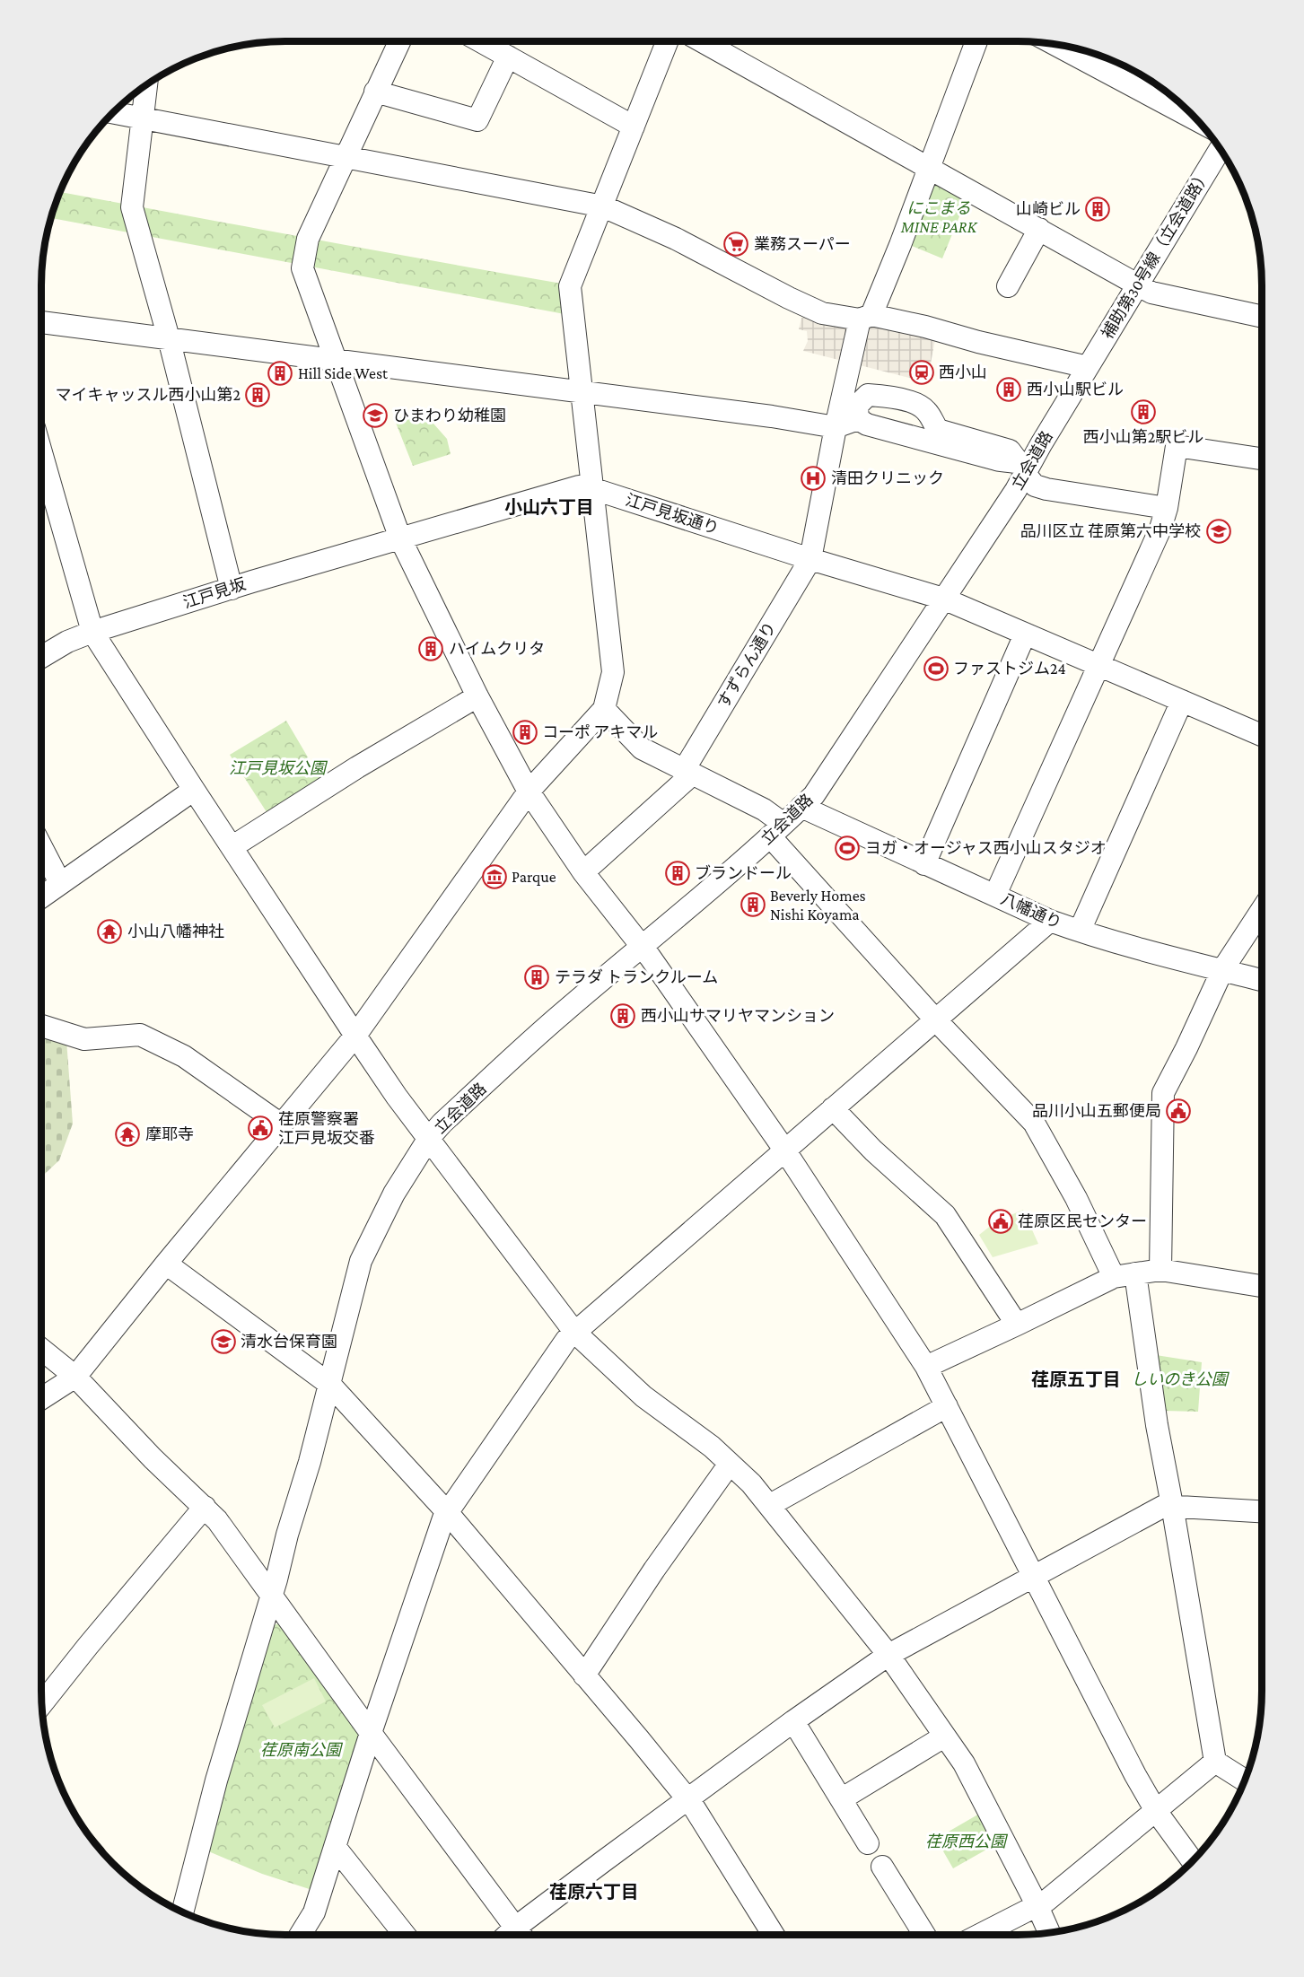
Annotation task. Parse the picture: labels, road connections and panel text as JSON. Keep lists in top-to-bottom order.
{
  "streets": {
    "street": [
      "補助第30号線（立会道路）",
      "立会道路",
      "江戸見坂通り",
      "江戸見坂",
      "すずらん通り",
      "八幡通り"
    ]
  },
  "crossings": [
    ["補助第30号線（立会道路）", "立会道路"],
    ["立会道路", "江戸見坂通り"],
    ["立会道路", "八幡通り"],
    ["江戸見坂通り", "江戸見坂"],
    ["江戸見坂通り", "すずらん通り"]
  ],
  "districts": ["小山六丁目", "荏原五丁目", "荏原六丁目"],
  "parks": [
    "にこまる MINE PARK",
    "江戸見坂公園",
    "しいのき公園",
    "荏原南公園",
    "荏原西公園"
  ],
  "places": {
    "building": [
      "山崎ビル",
      "Hill Side West",
      "西小山駅ビル",
      "マイキャッスル西小山第2",
      "西小山第2駅ビル",
      "ハイムクリタ",
      "コーポ アキマル",
      "ブランドール",
      "Beverly Homes Nishi Koyama",
      "テラダ トランクルーム",
      "西小山サマリヤマンション"
    ],
    "supermarket": ["業務スーパー"],
    "station": ["西小山"],
    "school or university": ["ひまわり幼稚園", "品川区立 荏原第六中学校", "清水台保育園"],
    "hospital": ["清田クリニック"],
    "sports": ["ファストジム24", "ヨガ・オージャス西小山スタジオ"],
    "museum": ["Parque"],
    "temple": ["小山八幡神社", "摩耶寺"],
    "public building": ["品川小山五郵便局", "荏原警察署 江戸見坂交番", "荏原区民センター"]
  }
}
